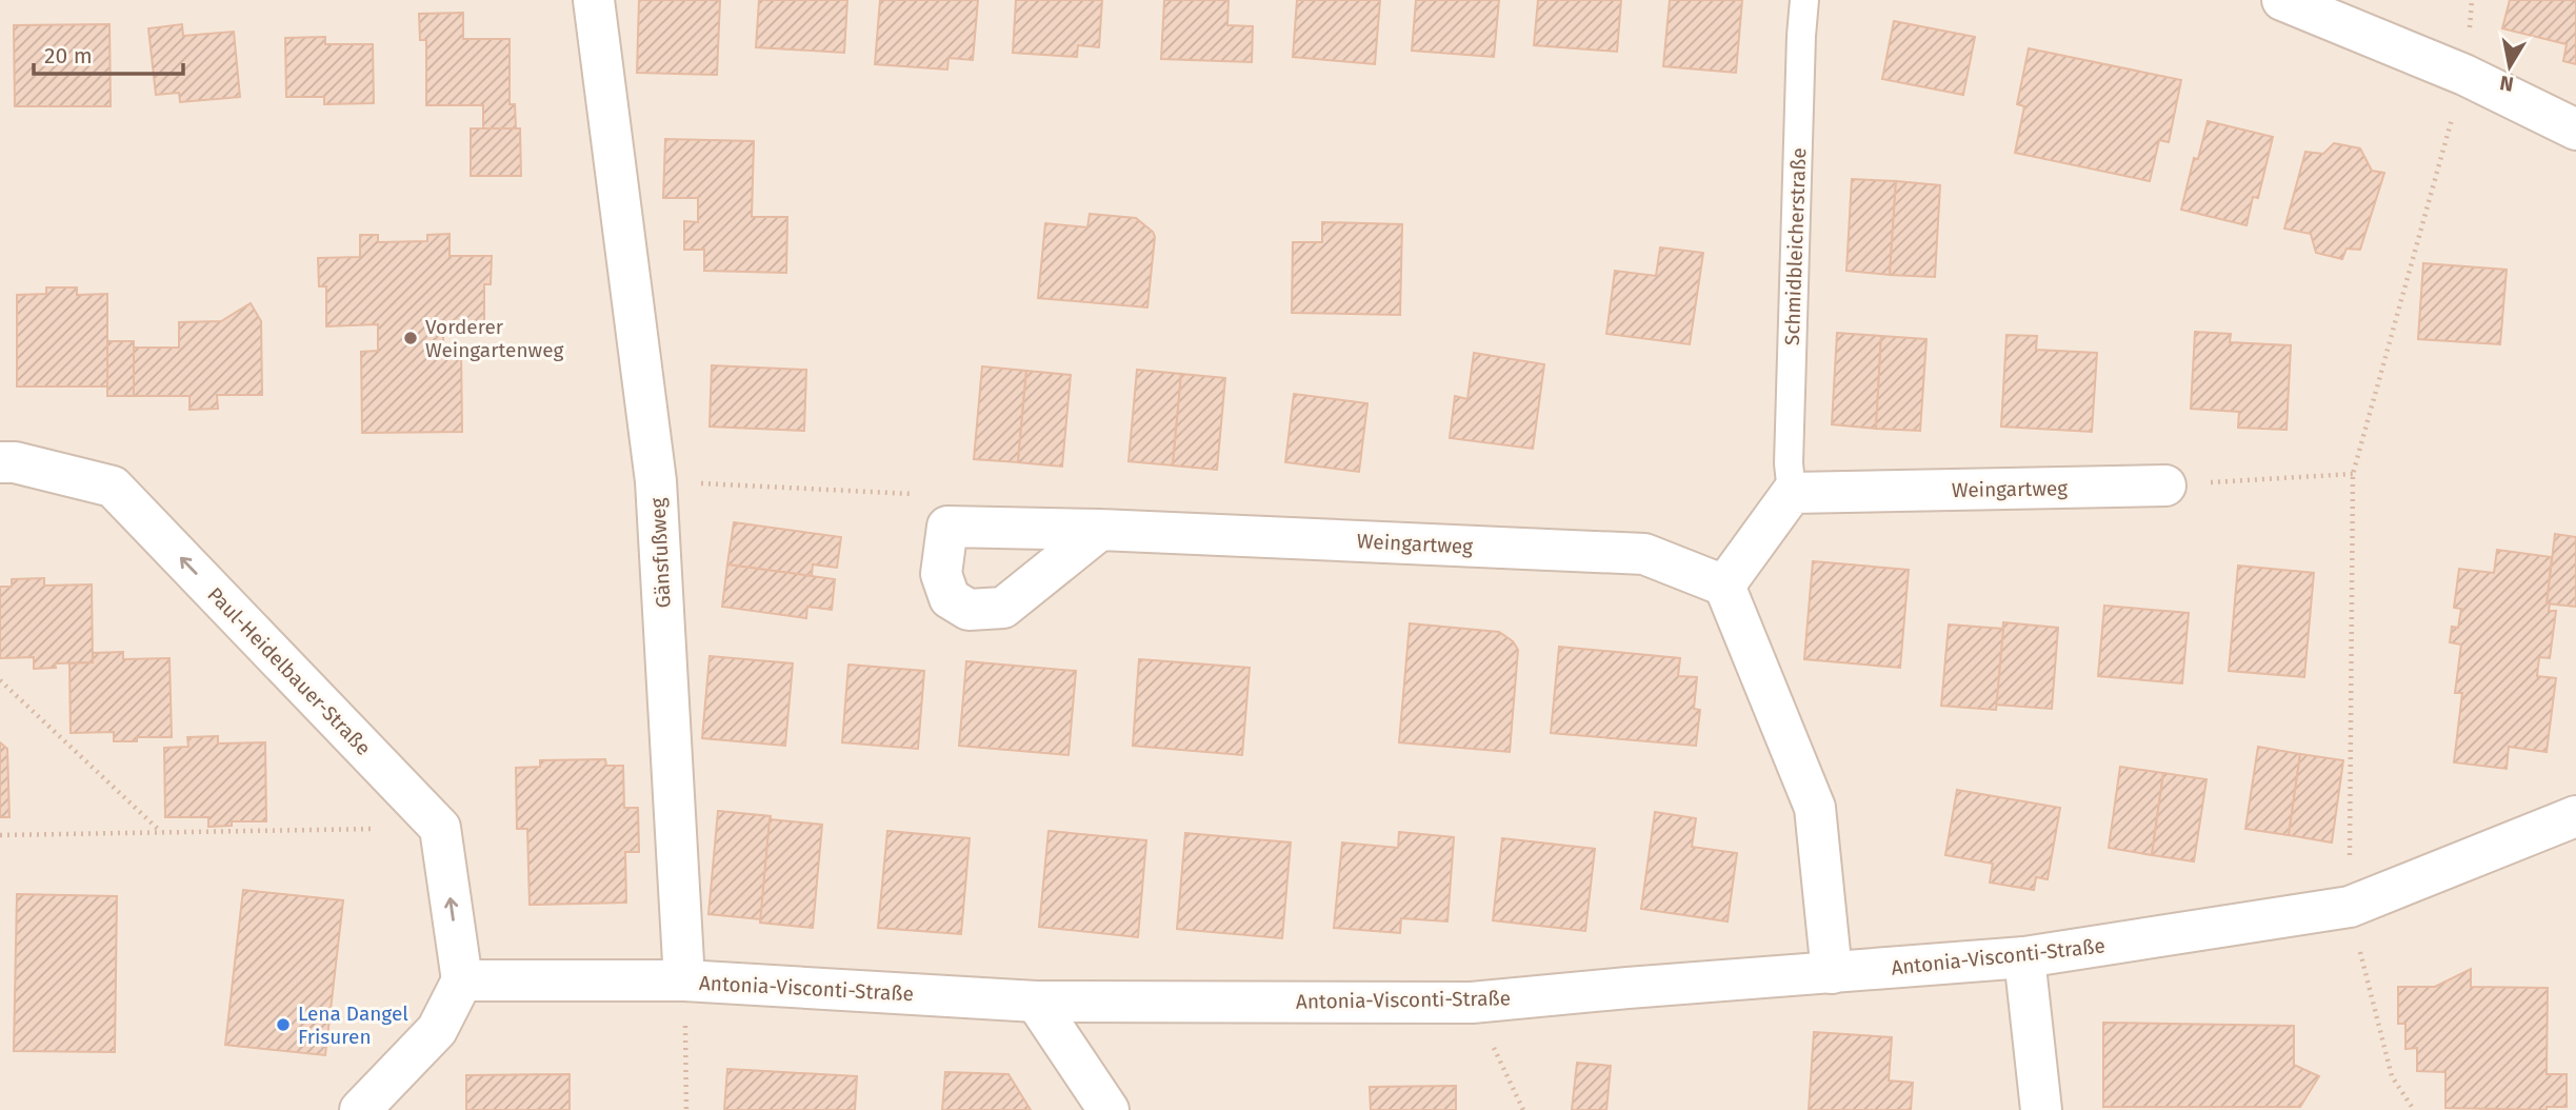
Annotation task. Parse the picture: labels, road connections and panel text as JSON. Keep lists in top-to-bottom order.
{
  "streets": {
    "street": [
      "Weingartweg",
      "Gänsfußweg",
      "Paul-Heidelbauer-Straße",
      "Antonia-Visconti-Straße"
    ],
    "lane": ["Schmidbleicherstraße"]
  },
  "crossings": [
    ["Schmidbleicherstraße", "Weingartweg"],
    ["Gänsfußweg", "Antonia-Visconti-Straße"]
  ],
  "one_way": ["Paul-Heidelbauer-Straße"],
  "places": ["Vorderer Weingartenweg", "Lena Dangel Frisuren"],
  "scale_bar": "20 m",
  "north": "bottom"
}
